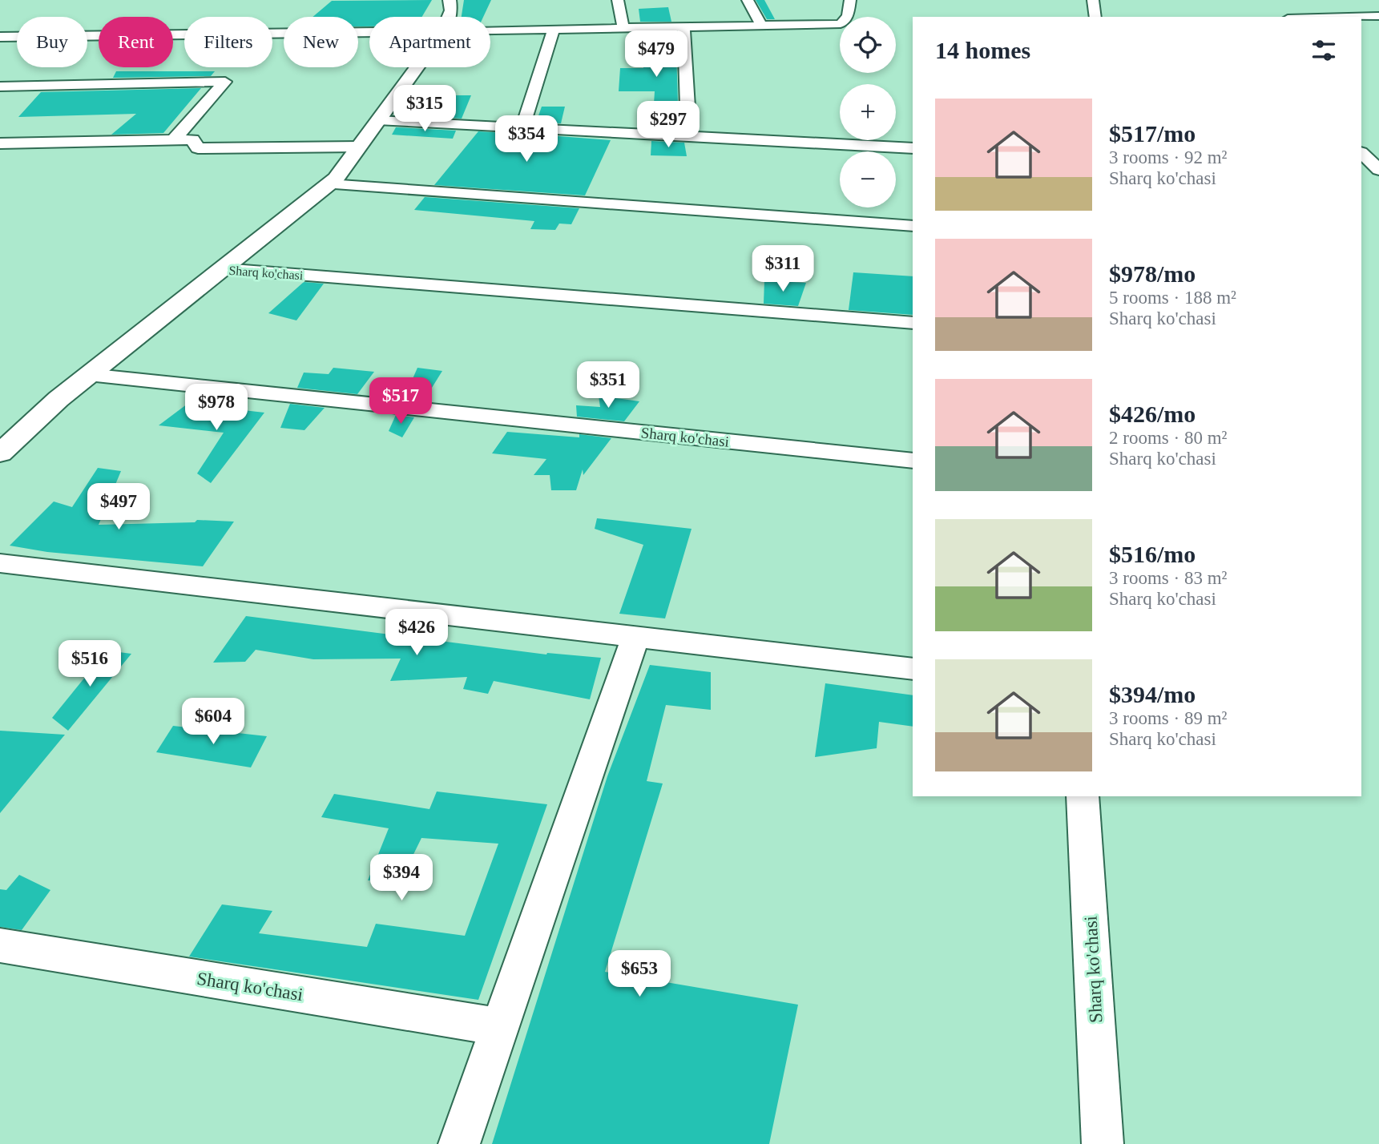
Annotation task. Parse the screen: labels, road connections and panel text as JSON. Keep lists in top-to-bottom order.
{
  "streets": {
    "street": ["Sharq ko'chasi"]
  },
  "page": {
    "map_buttons": ["+", "−"],
    "chip": [
      "Buy",
      "Rent",
      "Filters",
      "New",
      "Apartment"
    ],
    "heading": "14 homes",
    "price": [
      "$479",
      "$315",
      "$297",
      "$354",
      "$311",
      "$351",
      "$517",
      "$978",
      "$497",
      "$426",
      "$516",
      "$604",
      "$394",
      "$653"
    ],
    "list": [
      {
        "name": "$517/mo",
        "note": "3 rooms · 92 m² · Sharq ko'chasi"
      },
      {
        "name": "$978/mo",
        "note": "5 rooms · 188 m² · Sharq ko'chasi"
      },
      {
        "name": "$426/mo",
        "note": "2 rooms · 80 m² · Sharq ko'chasi"
      },
      {
        "name": "$516/mo",
        "note": "3 rooms · 83 m² · Sharq ko'chasi"
      },
      {
        "name": "$394/mo",
        "note": "3 rooms · 89 m² · Sharq ko'chasi"
      }
    ]
  }
}
